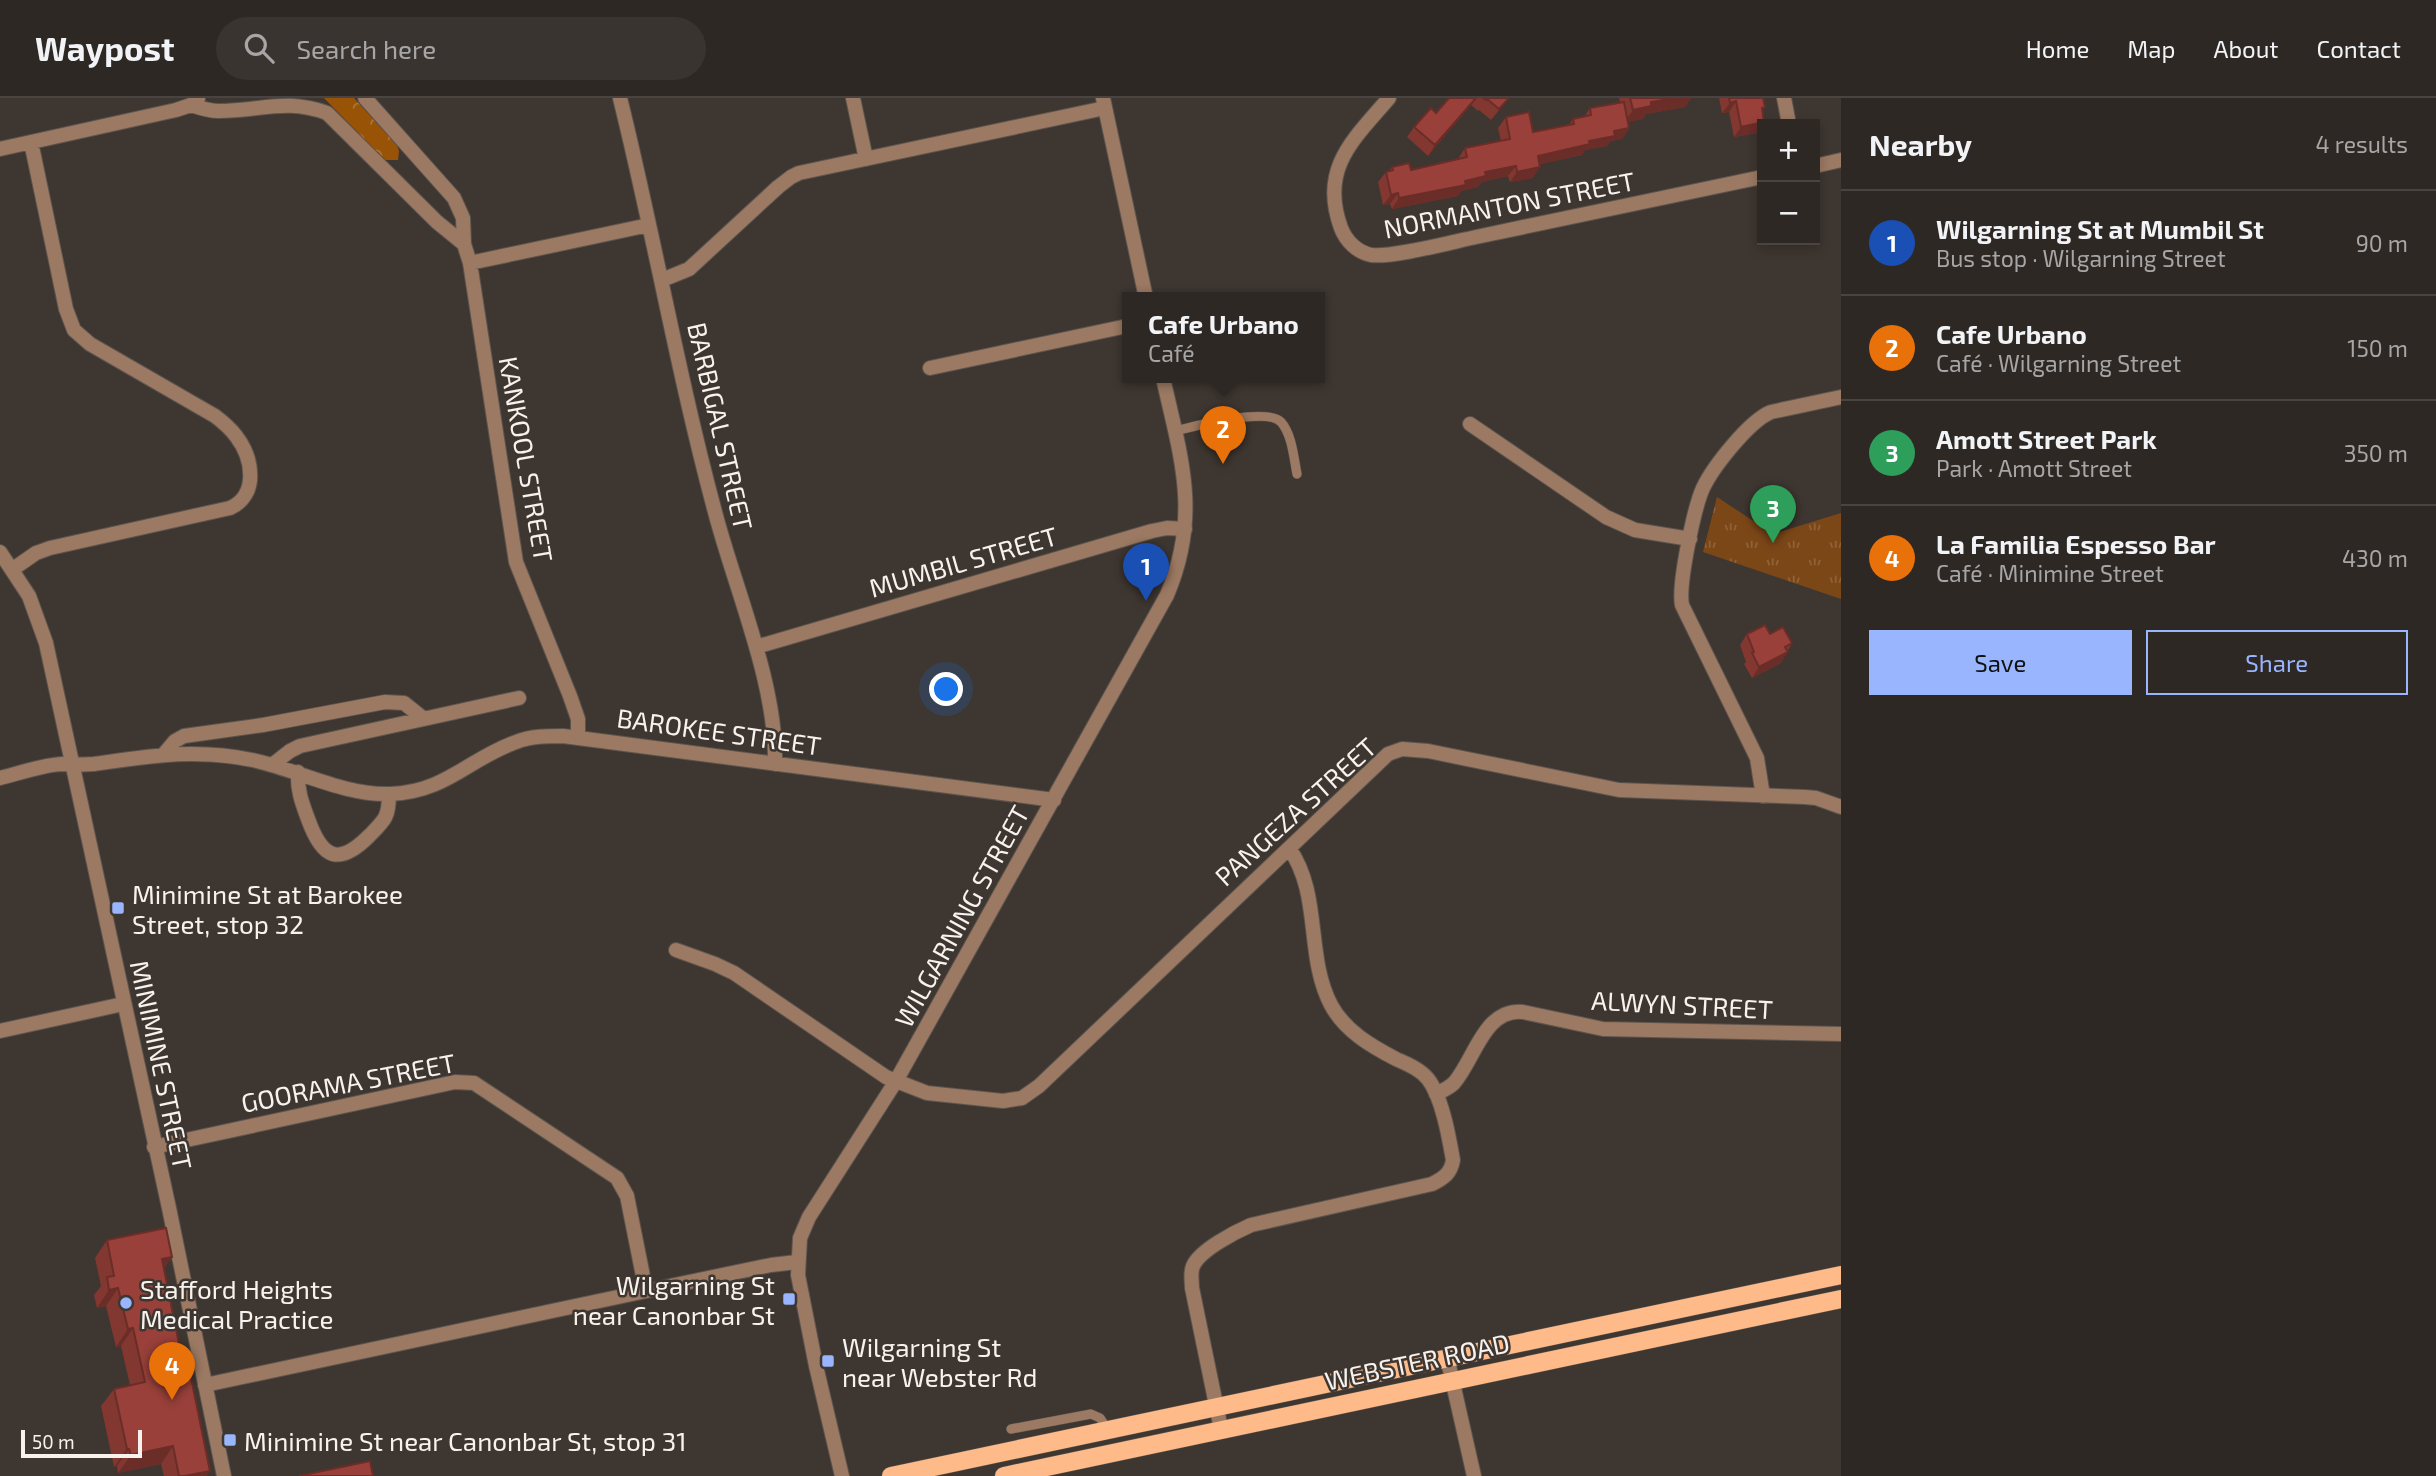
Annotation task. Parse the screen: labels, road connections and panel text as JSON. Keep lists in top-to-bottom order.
{
  "streets": {
    "main road": ["WEBSTER ROAD"],
    "street": [
      "NORMANTON STREET",
      "BARBIGAL STREET",
      "KANKOOL STREET",
      "MUMBIL STREET",
      "BAROKEE STREET",
      "PANGEZA STREET",
      "WILGARNING STREET",
      "ALWYN STREET",
      "MINIMINE STREET",
      "GOORAMA STREET"
    ]
  },
  "crossings": [
    ["BARBIGAL STREET", "MUMBIL STREET"],
    ["BARBIGAL STREET", "BAROKEE STREET"],
    ["KANKOOL STREET", "BAROKEE STREET"],
    ["MUMBIL STREET", "WILGARNING STREET"],
    ["BAROKEE STREET", "WILGARNING STREET"],
    ["BAROKEE STREET", "MINIMINE STREET"],
    ["PANGEZA STREET", "WILGARNING STREET"],
    ["MINIMINE STREET", "GOORAMA STREET"]
  ],
  "places": {
    "transit": [
      "Minimine St at Barokee Street, stop 32",
      "Wilgarning St near Canonbar St",
      "Wilgarning St near Webster Rd",
      "Minimine St near Canonbar St, stop 31"
    ],
    "other": ["Stafford Heights Medical Practice"]
  },
  "scale_bar": "50 m",
  "page": {
    "header": "Waypost",
    "search": "Search here",
    "nav": [
      "Home",
      "Map",
      "About",
      "Contact"
    ],
    "heading": ["Nearby", "4 results"],
    "map_buttons": ["+", "−"],
    "list": [
      {
        "mark": "1",
        "name": "Wilgarning St at Mumbil St",
        "note": "Bus stop · Wilgarning Street",
        "value": "90 m"
      },
      {
        "mark": "2",
        "name": "Cafe Urbano",
        "note": "Café · Wilgarning Street",
        "value": "150 m"
      },
      {
        "mark": "3",
        "name": "Amott Street Park",
        "note": "Park · Amott Street",
        "value": "350 m"
      },
      {
        "mark": "4",
        "name": "La Familia Espesso Bar",
        "note": "Café · Minimine Street",
        "value": "430 m"
      }
    ],
    "popup": ["Cafe Urbano", "Café"],
    "pins": [
      "2",
      "3",
      "1",
      "4"
    ],
    "buttons": ["Save", "Share"],
    "scale": "50 m"
  }
}
